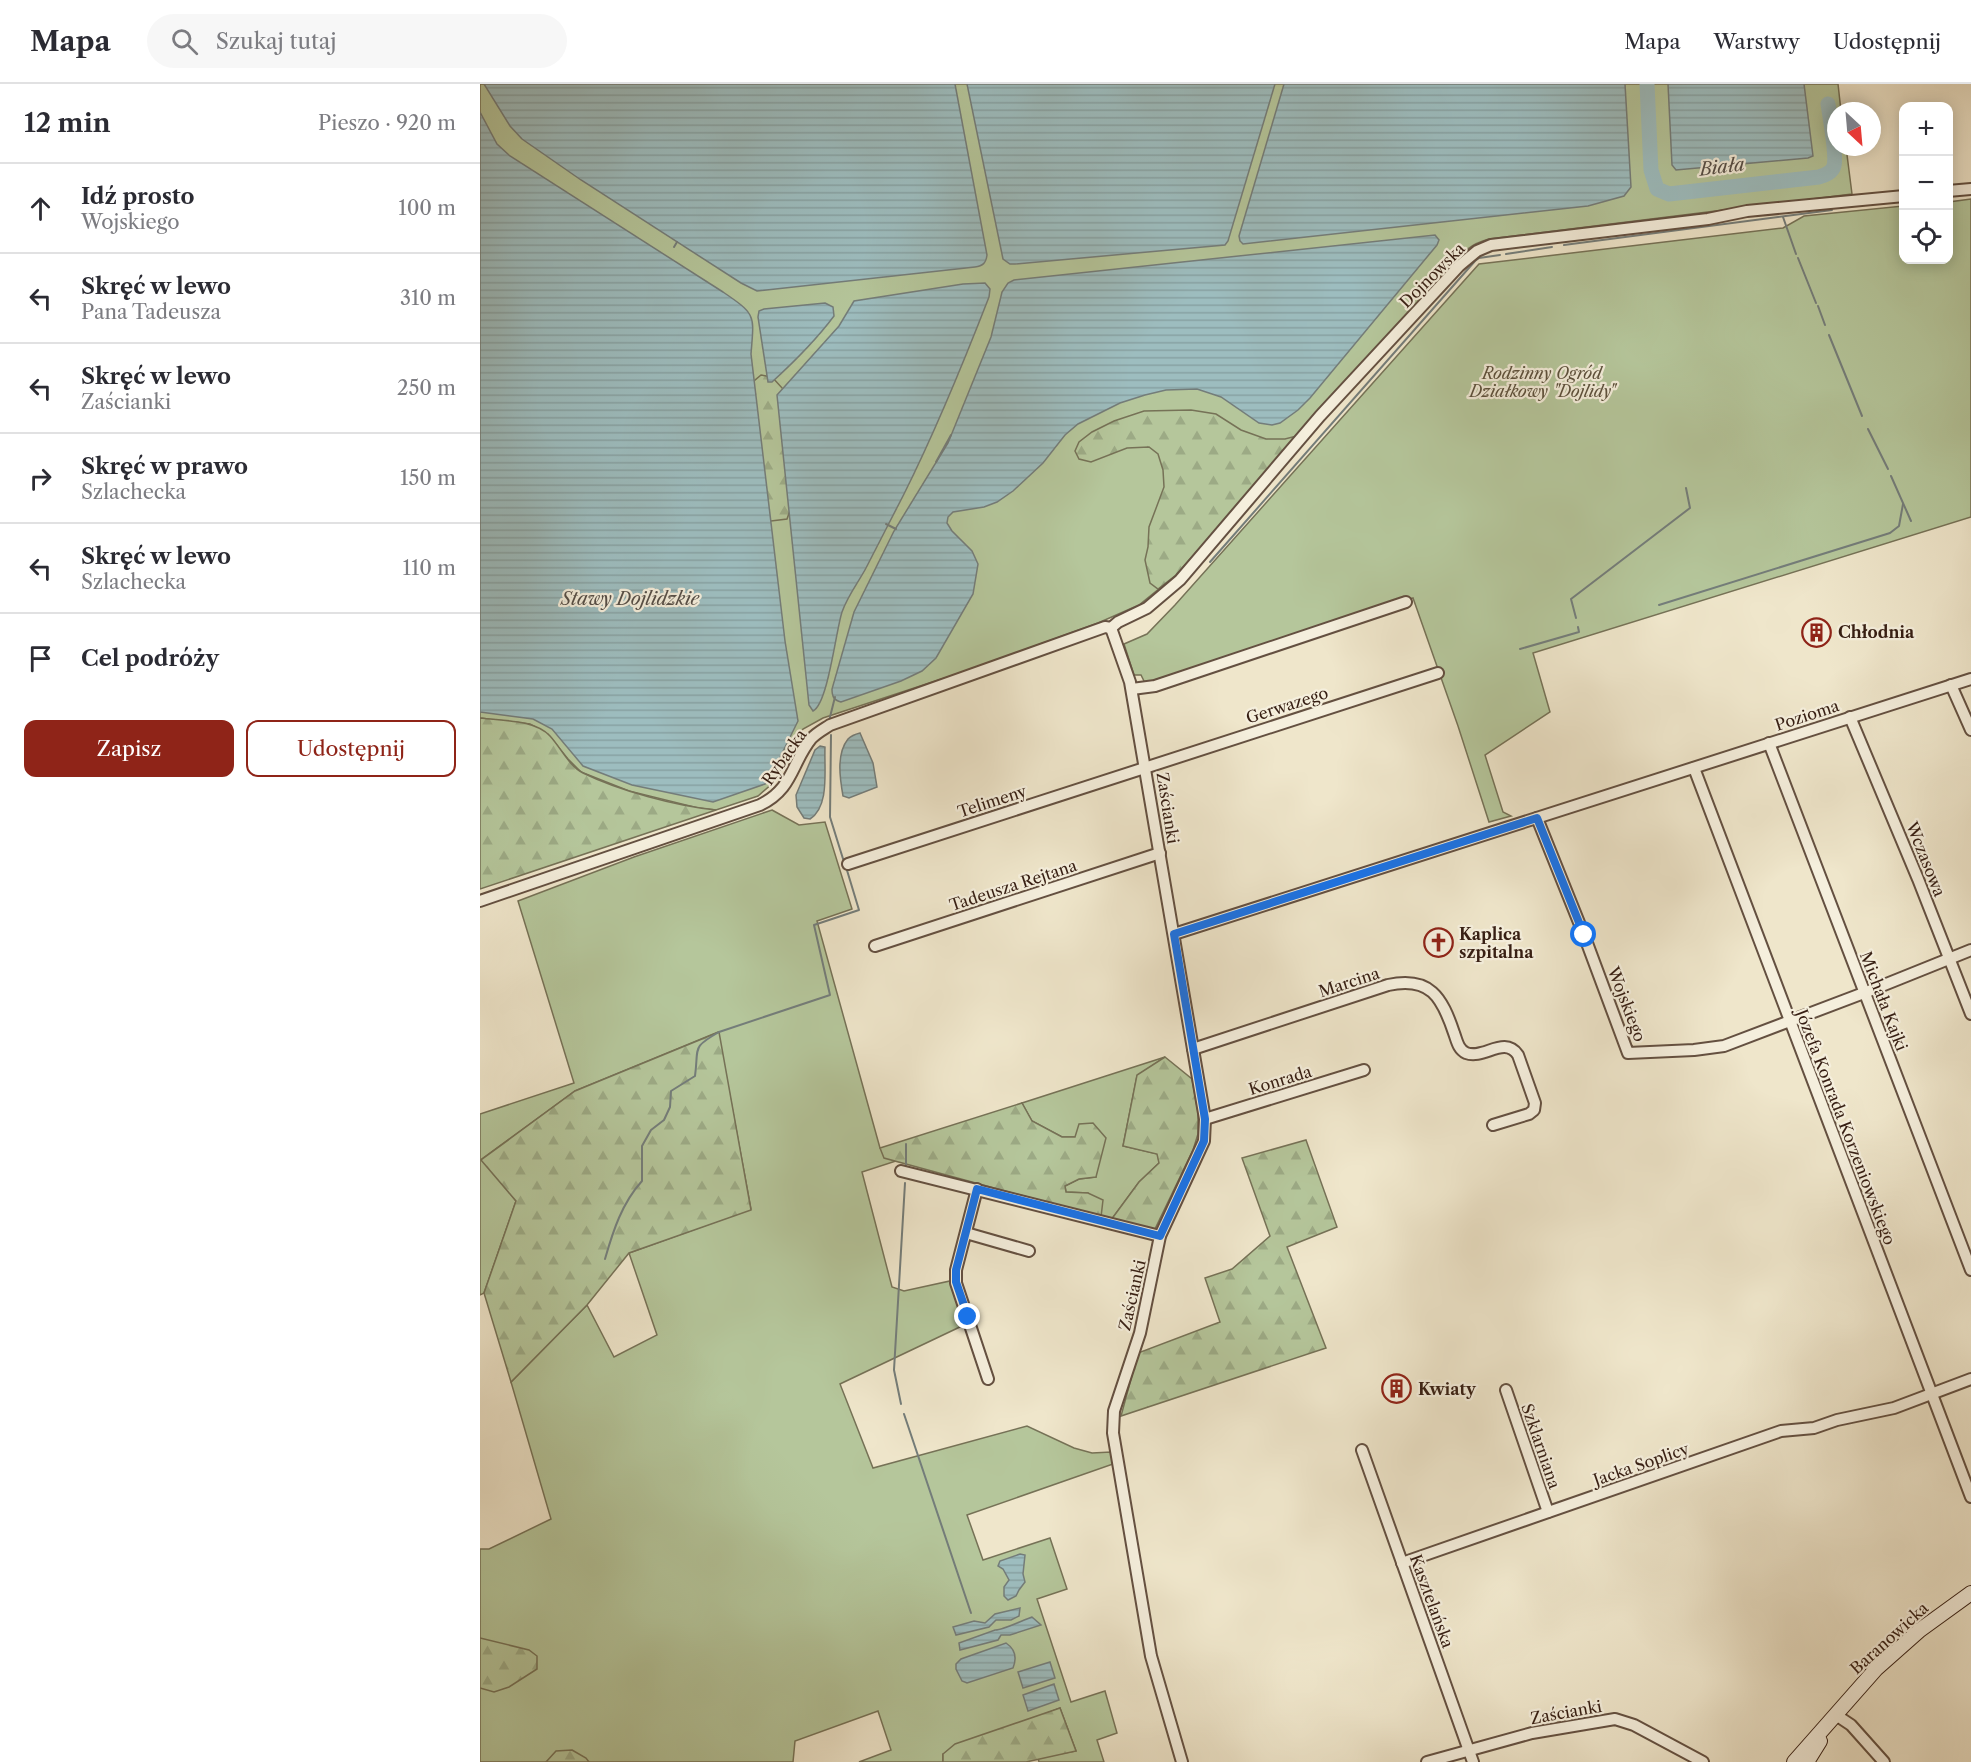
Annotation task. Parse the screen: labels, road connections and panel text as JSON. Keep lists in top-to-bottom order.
{
  "streets": {
    "street": [
      "Dojnowska",
      "Gerwazego",
      "Pozioma",
      "Rybacka",
      "Telimeny",
      "Zaścianki",
      "Wczasowa",
      "Tadeusza Rejtana",
      "Marcina",
      "Michała Kajki",
      "Wojskiego",
      "Konrada",
      "Józefa Konrada Korzeniowskiego",
      "Szklarniana",
      "Jacka Soplicy",
      "Kasztelańska",
      "Baranowicka"
    ]
  },
  "crossings": [
    ["Dojnowska", "Rybacka"],
    ["Dojnowska", "Zaścianki"],
    ["Gerwazego", "Telimeny"],
    ["Gerwazego", "Zaścianki"],
    ["Pozioma", "Zaścianki"],
    ["Pozioma", "Wczasowa"],
    ["Pozioma", "Michała Kajki"],
    ["Pozioma", "Wojskiego"],
    ["Pozioma", "Józefa Konrada Korzeniowskiego"],
    ["Rybacka", "Zaścianki"],
    ["Telimeny", "Zaścianki"],
    ["Zaścianki", "Tadeusza Rejtana"],
    ["Zaścianki", "Marcina"],
    ["Zaścianki", "Konrada"],
    ["Zaścianki", "Kasztelańska"],
    ["Wojskiego", "Józefa Konrada Korzeniowskiego"],
    ["Józefa Konrada Korzeniowskiego", "Jacka Soplicy"],
    ["Szklarniana", "Jacka Soplicy"],
    ["Jacka Soplicy", "Kasztelańska"]
  ],
  "water": ["Biała", "Stawy Dojlidzkie"],
  "parks": ["Rodzinny Ogród Działkowy \"Dojlidy\""],
  "places": {
    "building": ["Chłodnia", "Kwiaty"],
    "church": ["Kaplica szpitalna"]
  },
  "north": "bottom right",
  "page": {
    "header": "Mapa",
    "search": "Szukaj tutaj",
    "nav": ["Mapa", "Warstwy", "Udostępnij"],
    "heading": ["12 min", "Pieszo · 920 m"],
    "map_buttons": ["+", "−"],
    "list": [
      ["Idź prosto", "Wojskiego", "100 m"],
      ["Skręć w lewo", "Pana Tadeusza", "310 m"],
      ["Skręć w lewo", "Zaścianki", "250 m"],
      ["Skręć w prawo", "Szlachecka", "150 m"],
      ["Skręć w lewo", "Szlachecka", "110 m"],
      "Cel podróży"
    ],
    "buttons": ["Zapisz", "Udostępnij"]
  }
}
